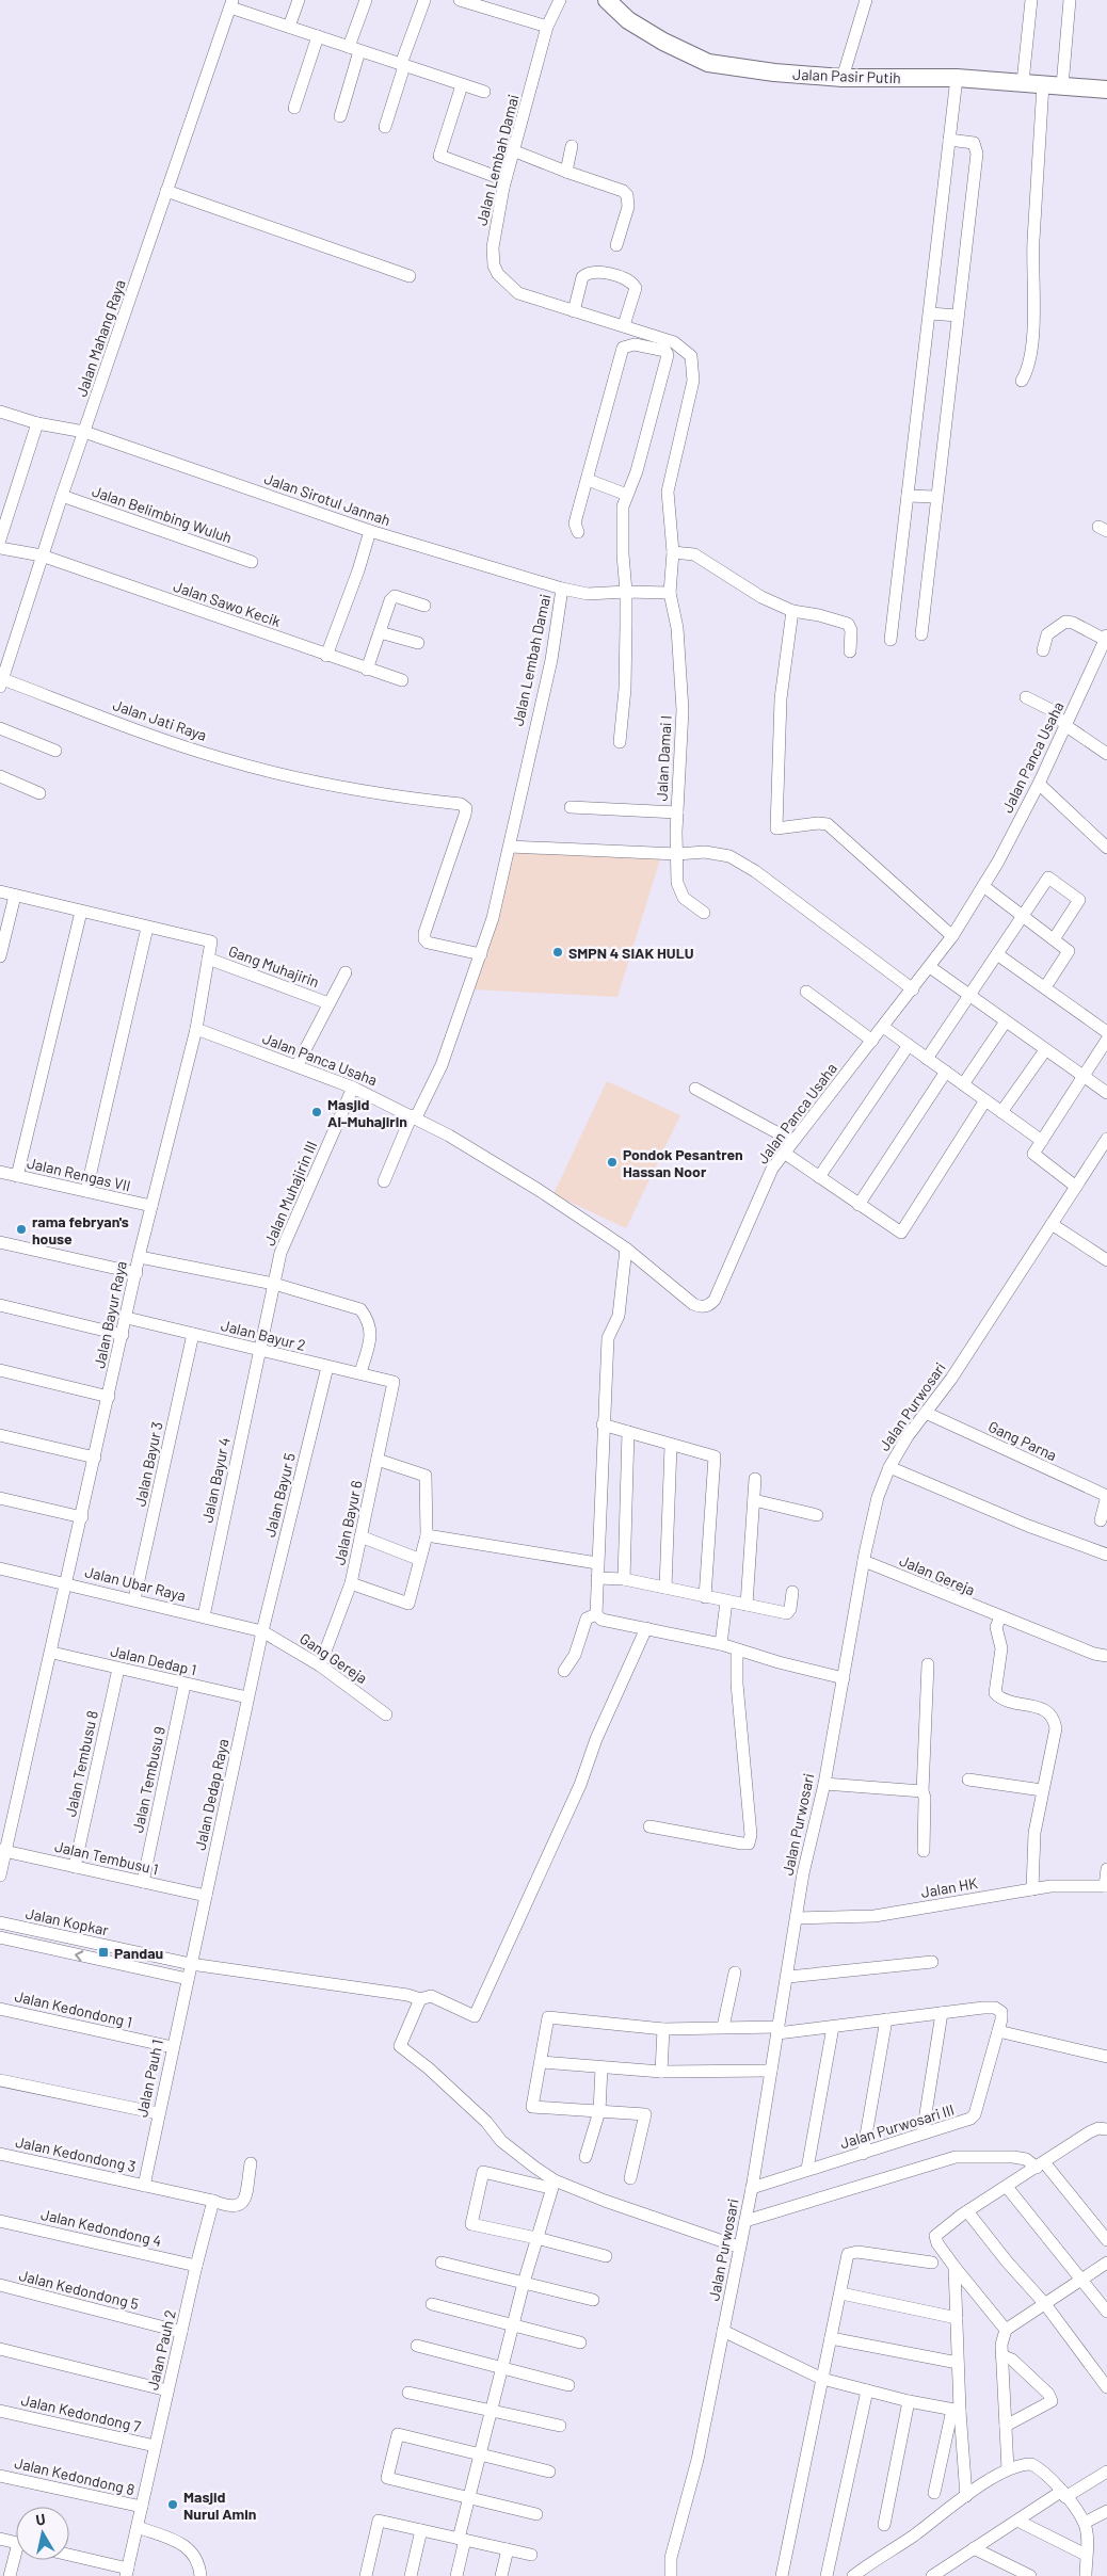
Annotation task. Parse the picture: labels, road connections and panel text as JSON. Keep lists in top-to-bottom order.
{
  "streets": {
    "highway": ["Jalan Pasir Putih"],
    "street": [
      "Jalan Lembah Damai",
      "Jalan Mahang Raya",
      "Jalan Sirotul Jannah",
      "Jalan Belimbing Wuluh",
      "Jalan Sawo Kecik",
      "Jalan Jati Raya",
      "Jalan Panca Usaha",
      "Jalan Damai I",
      "Gang Muhajirin",
      "Jalan Rengas VII",
      "Jalan Muhajirin III",
      "Jalan Bayur Raya",
      "Jalan Bayur 2",
      "Jalan Purwosari",
      "Gang Parna",
      "Jalan Bayur 3",
      "Jalan Bayur 4",
      "Jalan Bayur 5",
      "Jalan Bayur 6",
      "Jalan Gereja",
      "Jalan Ubar Raya",
      "Gang Gereja",
      "Jalan Dedap 1",
      "Jalan Tembusu 8",
      "Jalan Tembusu 9",
      "Jalan Dedap Raya",
      "Jalan Tembusu 1",
      "Jalan HK",
      "Jalan Kopkar",
      "Jalan Kedondong 1",
      "Jalan Pauh 1",
      "Jalan Purwosari III",
      "Jalan Kedondong 3",
      "Jalan Kedondong 4",
      "Jalan Kedondong 5",
      "Jalan Pauh 2",
      "Jalan Kedondong 7",
      "Jalan Kedondong 8"
    ]
  },
  "crossings": [
    ["Jalan Lembah Damai", "Jalan Sirotul Jannah"],
    ["Jalan Lembah Damai", "Jalan Jati Raya"],
    ["Jalan Lembah Damai", "Jalan Panca Usaha"],
    ["Jalan Lembah Damai", "Jalan Damai I"],
    ["Jalan Mahang Raya", "Jalan Sirotul Jannah"],
    ["Jalan Mahang Raya", "Jalan Belimbing Wuluh"],
    ["Jalan Mahang Raya", "Jalan Sawo Kecik"],
    ["Jalan Mahang Raya", "Jalan Jati Raya"],
    ["Jalan Panca Usaha", "Jalan Muhajirin III"],
    ["Jalan Panca Usaha", "Jalan Bayur Raya"],
    ["Gang Muhajirin", "Jalan Bayur Raya"],
    ["Jalan Rengas VII", "Jalan Bayur Raya"],
    ["Jalan Muhajirin III", "Jalan Bayur 2"],
    ["Jalan Muhajirin III", "Jalan Bayur 4"],
    ["Jalan Bayur Raya", "Jalan Bayur 2"],
    ["Jalan Bayur Raya", "Jalan Ubar Raya"],
    ["Jalan Bayur Raya", "Jalan Dedap 1"],
    ["Jalan Bayur Raya", "Jalan Tembusu 1"],
    ["Jalan Bayur 2", "Jalan Bayur 3"],
    ["Jalan Bayur 2", "Jalan Bayur 4"],
    ["Jalan Bayur 2", "Jalan Bayur 5"],
    ["Jalan Bayur 2", "Jalan Bayur 6"],
    ["Jalan Purwosari", "Gang Parna"],
    ["Jalan Purwosari", "Jalan Gereja"],
    ["Jalan Purwosari", "Jalan HK"],
    ["Jalan Purwosari", "Jalan Purwosari III"],
    ["Jalan Bayur 3", "Jalan Ubar Raya"],
    ["Jalan Bayur 4", "Jalan Ubar Raya"],
    ["Jalan Bayur 5", "Jalan Ubar Raya"],
    ["Jalan Bayur 5", "Gang Gereja"],
    ["Jalan Bayur 5", "Jalan Dedap Raya"],
    ["Jalan Bayur 6", "Gang Gereja"],
    ["Jalan Ubar Raya", "Gang Gereja"],
    ["Jalan Ubar Raya", "Jalan Dedap Raya"],
    ["Gang Gereja", "Jalan Dedap Raya"],
    ["Jalan Dedap 1", "Jalan Tembusu 8"],
    ["Jalan Dedap 1", "Jalan Tembusu 9"],
    ["Jalan Dedap 1", "Jalan Dedap Raya"],
    ["Jalan Tembusu 8", "Jalan Tembusu 1"],
    ["Jalan Tembusu 9", "Jalan Tembusu 1"],
    ["Jalan Dedap Raya", "Jalan Tembusu 1"],
    ["Jalan Dedap Raya", "Jalan Kopkar"],
    ["Jalan Dedap Raya", "Jalan Pauh 1"],
    ["Jalan Kopkar", "Jalan Pauh 1"],
    ["Jalan Kedondong 1", "Jalan Pauh 1"],
    ["Jalan Pauh 1", "Jalan Kedondong 3"],
    ["Jalan Kedondong 4", "Jalan Pauh 2"],
    ["Jalan Kedondong 5", "Jalan Pauh 2"],
    ["Jalan Pauh 2", "Jalan Kedondong 7"],
    ["Jalan Pauh 2", "Jalan Kedondong 8"]
  ],
  "places": {
    "other": [
      "SMPN 4 SIAK HULU",
      "Masjid Al-Muhajirin",
      "Pondok Pesantren Hassan Noor",
      "rama febryan's house",
      "Masjid Nurul Amin"
    ],
    "transit": ["Pandau"]
  },
  "north": "top"
}
